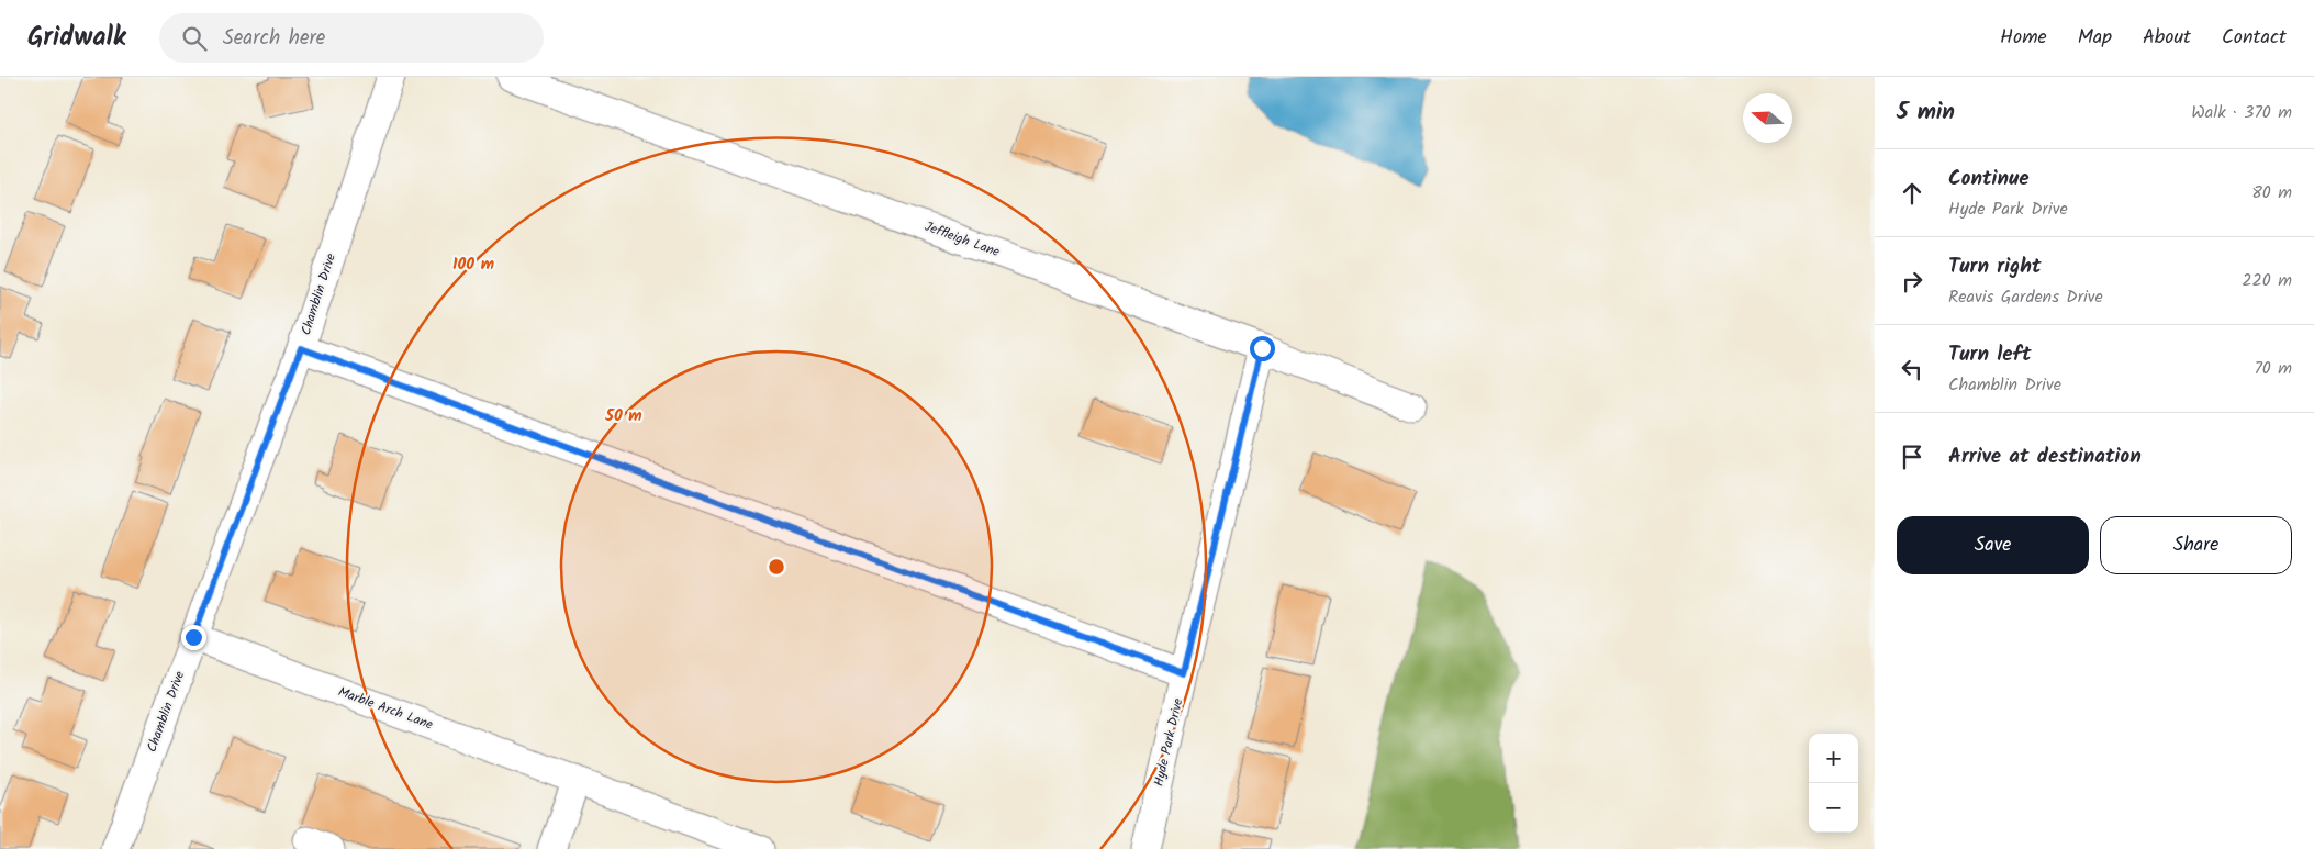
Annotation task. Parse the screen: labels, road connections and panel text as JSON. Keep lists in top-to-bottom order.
{
  "streets": {
    "street": [
      "Jeffleigh Lane",
      "Chamblin Drive",
      "Marble Arch Lane",
      "Hyde Park Drive"
    ]
  },
  "crossings": [
    ["Jeffleigh Lane", "Hyde Park Drive"],
    ["Chamblin Drive", "Marble Arch Lane"]
  ],
  "north": "left",
  "page": {
    "header": "Gridwalk",
    "search": "Search here",
    "nav": [
      "Home",
      "Map",
      "About",
      "Contact"
    ],
    "heading": ["5 min", "Walk · 370 m"],
    "list": [
      ["Continue", "Hyde Park Drive", "80 m"],
      ["Turn right", "Reavis Gardens Drive", "220 m"],
      ["Turn left", "Chamblin Drive", "70 m"],
      "Arrive at destination"
    ],
    "buttons": ["Save", "Share"],
    "map_buttons": ["+", "−"]
  },
  "rings": ["100 m", "50 m"]
}
